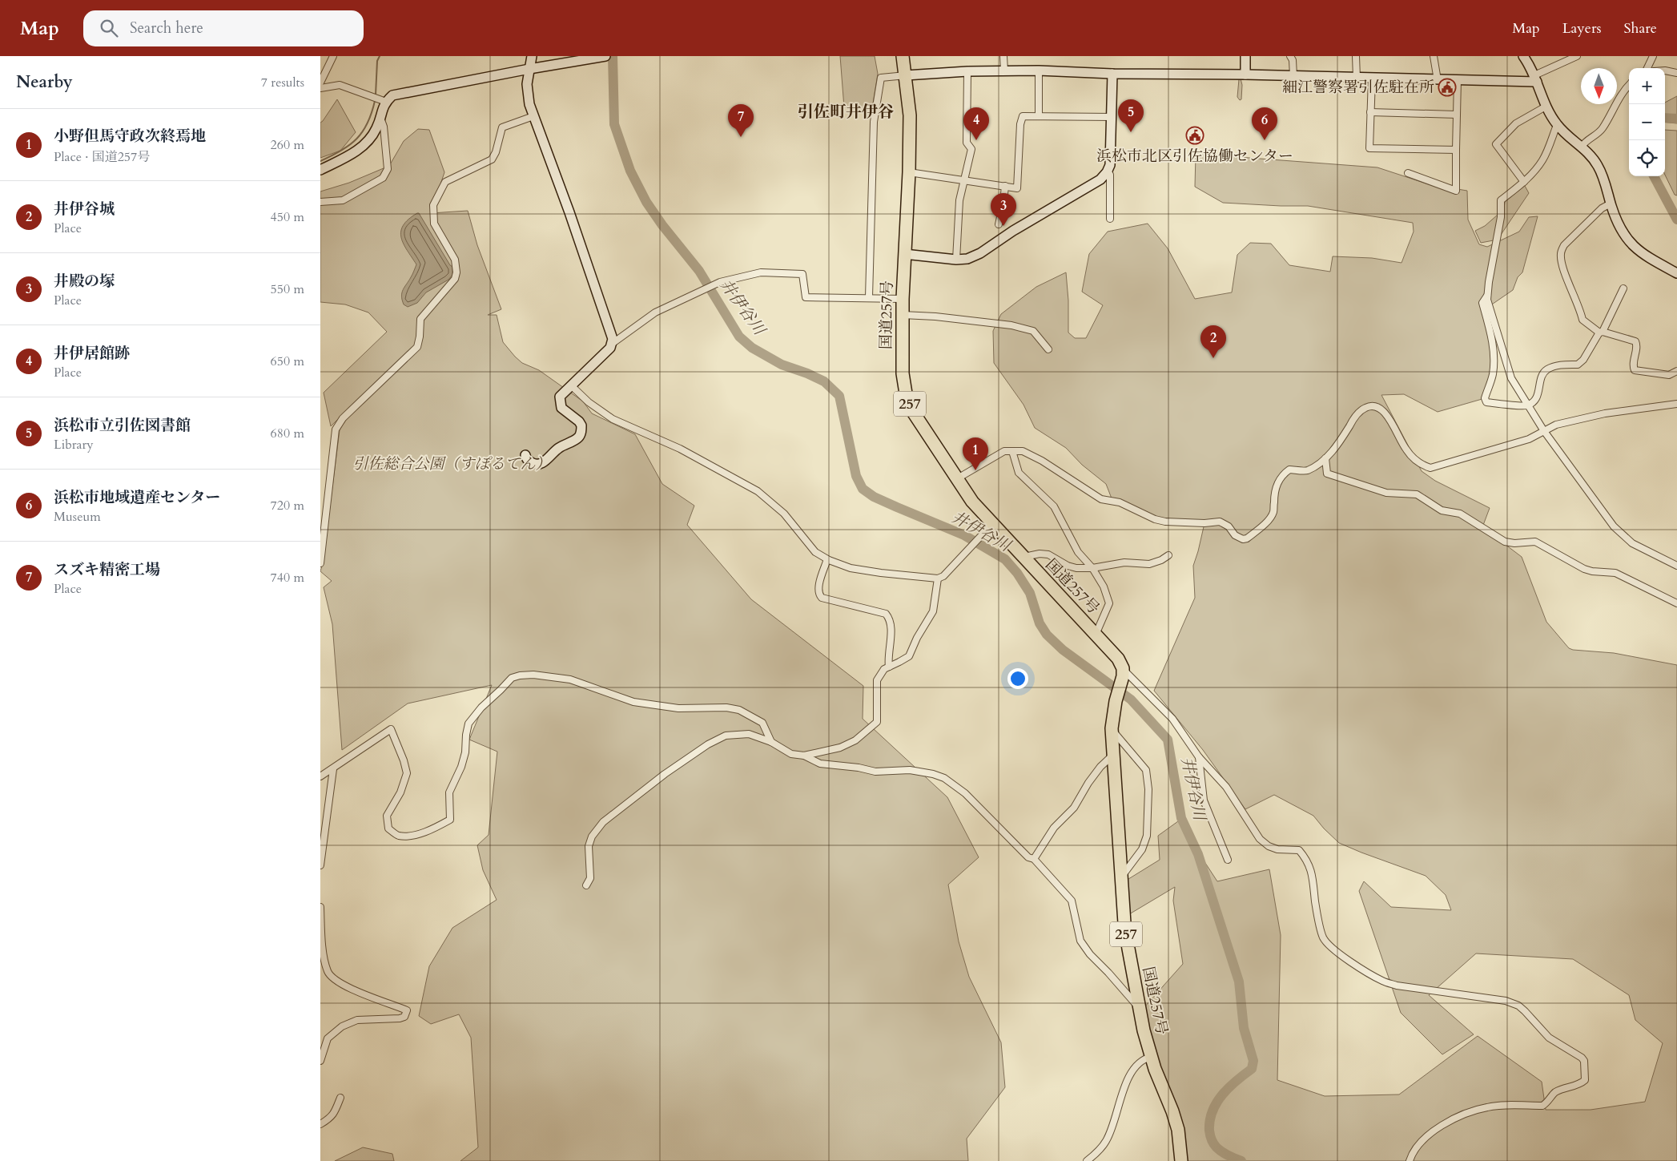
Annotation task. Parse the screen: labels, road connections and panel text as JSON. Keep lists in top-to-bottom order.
{
  "streets": {
    "highway": ["国道257号", "257"]
  },
  "districts": ["引佐町井伊谷"],
  "water": ["井伊谷川"],
  "parks": ["引佐総合公園（すぽるてん）"],
  "places": {
    "public building": ["細江警察署引佐駐在所", "浜松市北区引佐協働センター"]
  },
  "north": "bottom",
  "page": {
    "header": "Map",
    "search": "Search here",
    "nav": ["Map", "Layers", "Share"],
    "heading": ["Nearby", "7 results"],
    "map_buttons": ["+", "−"],
    "pins": [
      "5",
      "7",
      "4",
      "6",
      "3",
      "2",
      "1"
    ],
    "list": [
      {
        "mark": "1",
        "name": "小野但馬守政次終焉地",
        "note": "Place · 国道257号",
        "value": "260 m"
      },
      {
        "mark": "2",
        "name": "井伊谷城",
        "note": "Place",
        "value": "450 m"
      },
      {
        "mark": "3",
        "name": "井殿の塚",
        "note": "Place",
        "value": "550 m"
      },
      {
        "mark": "4",
        "name": "井伊居館跡",
        "note": "Place",
        "value": "650 m"
      },
      {
        "mark": "5",
        "name": "浜松市立引佐図書館",
        "note": "Library",
        "value": "680 m"
      },
      {
        "mark": "6",
        "name": "浜松市地域遺産センター",
        "note": "Museum",
        "value": "720 m"
      },
      {
        "mark": "7",
        "name": "スズキ精密工場",
        "note": "Place",
        "value": "740 m"
      }
    ]
  }
}
